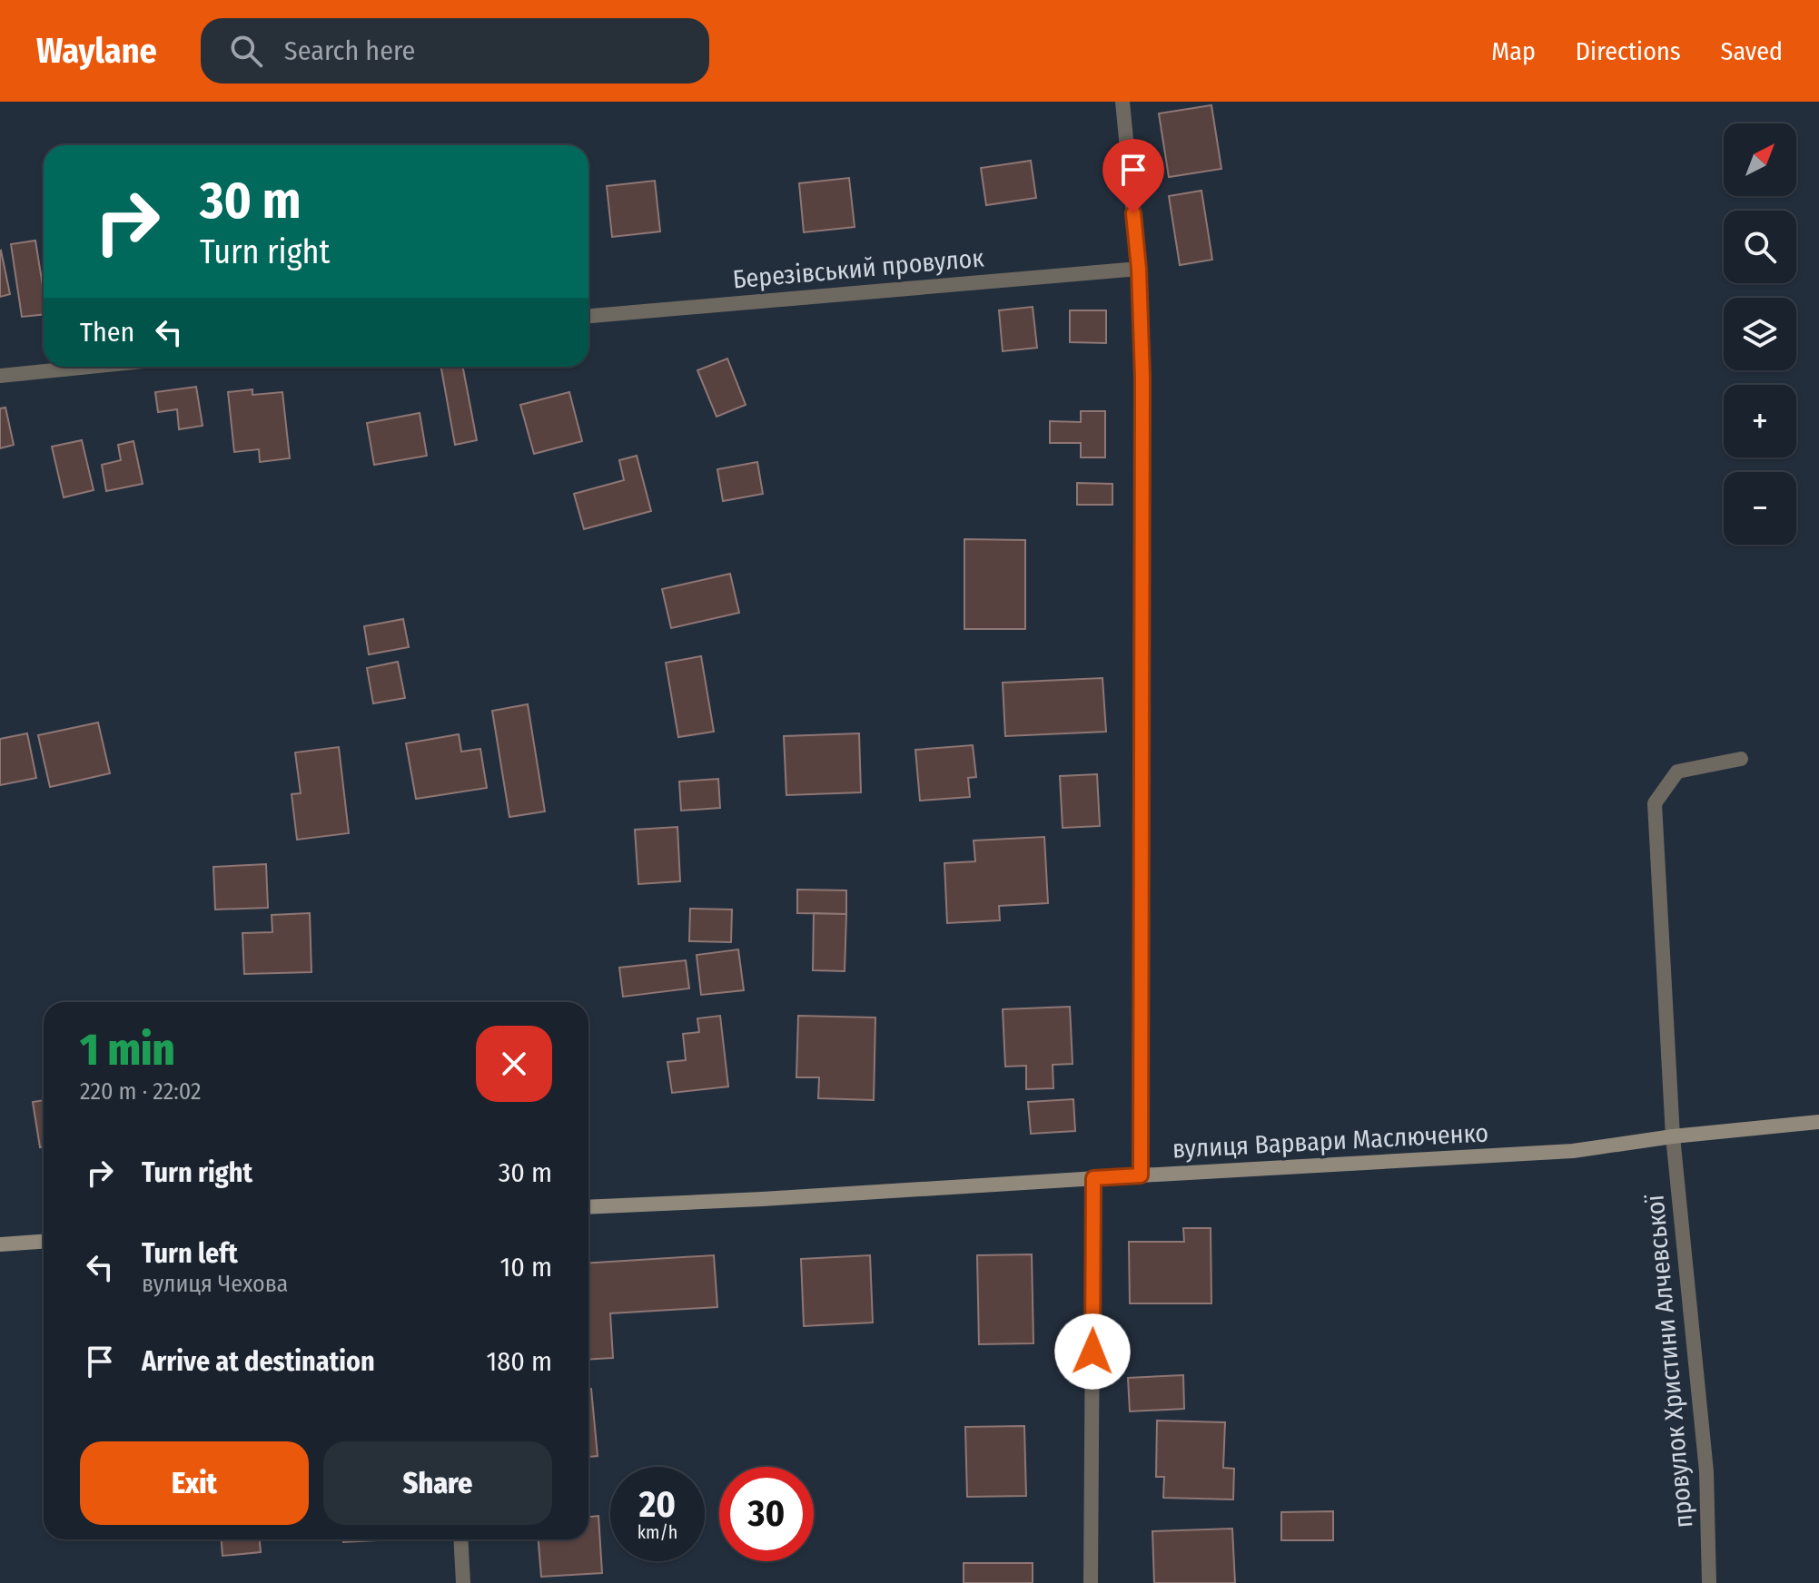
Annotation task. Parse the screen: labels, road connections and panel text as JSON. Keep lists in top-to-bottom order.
{
  "streets": {
    "street": ["Березівський провулок", "вулиця Варвари Маслюченко", "провулок Христини Алчевської"]
  },
  "crossings": [
    ["вулиця Варвари Маслюченко", "провулок Христини Алчевської"]
  ],
  "north": "top right",
  "page": {
    "header": "Waylane",
    "search": "Search here",
    "nav": ["Map", "Directions", "Saved"],
    "map_buttons": ["+", "−"],
    "turn": ["30 m", "Turn right"],
    "then": "Then",
    "heading": ["1 min", "220 m · 22:02"],
    "list": [
      {
        "name": "Turn right",
        "value": "30 m"
      },
      {
        "name": "Turn left",
        "note": "вулиця Чехова",
        "value": "10 m"
      },
      {
        "name": "Arrive at destination",
        "value": "180 m"
      }
    ],
    "buttons": ["Exit", "Share"],
    "speed": "20 km/h",
    "limit": "30"
  }
}
